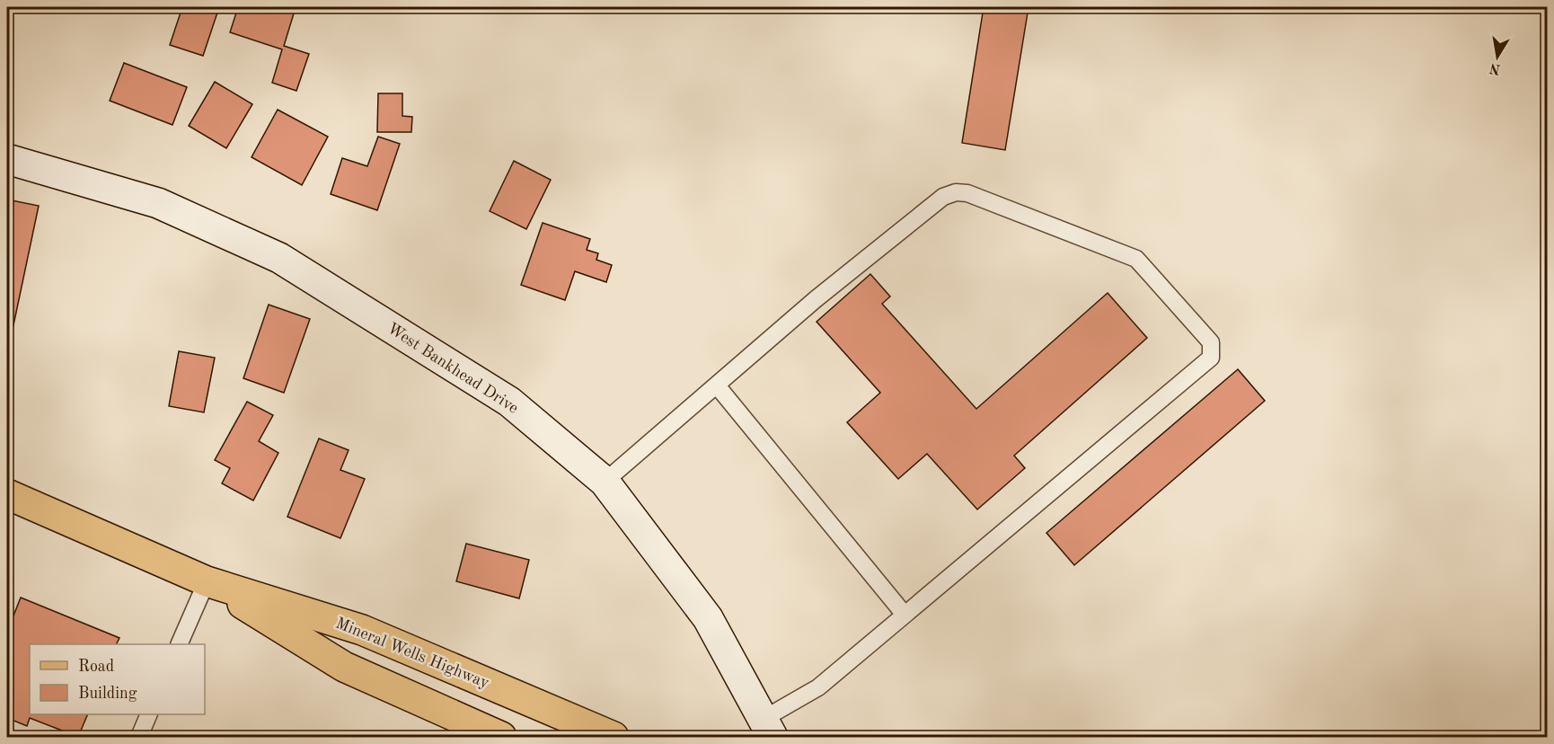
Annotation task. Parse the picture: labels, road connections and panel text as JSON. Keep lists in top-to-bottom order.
{
  "streets": {
    "main road": ["Mineral Wells Highway"],
    "street": ["West Bankhead Drive"]
  },
  "legend": ["Road", "Building"],
  "north": "bottom"
}
